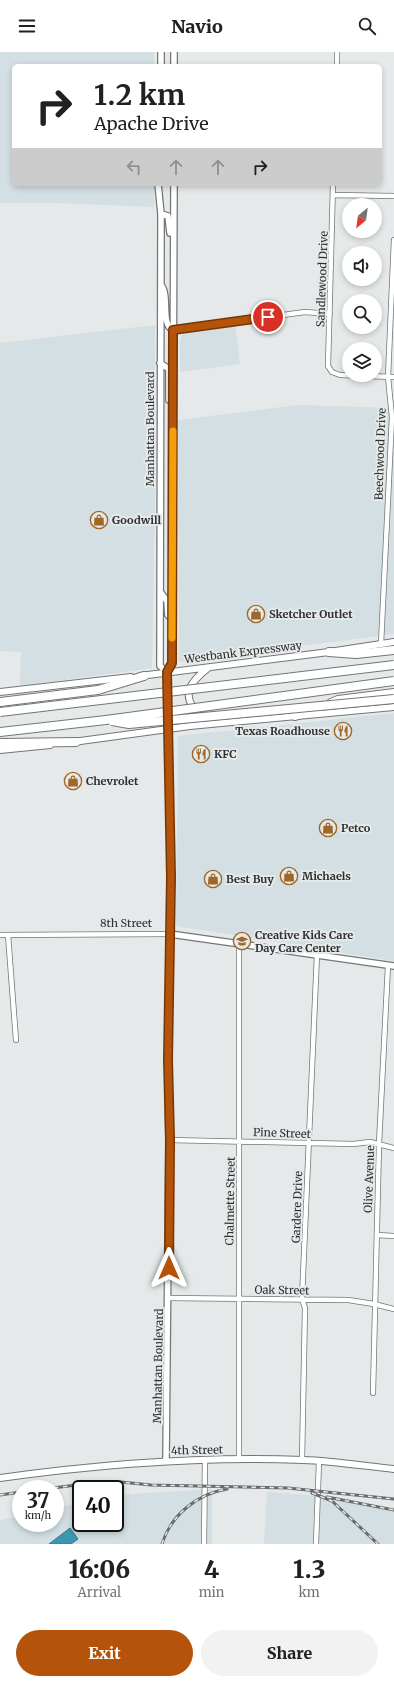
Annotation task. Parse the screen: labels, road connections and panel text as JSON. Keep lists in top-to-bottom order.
{
  "streets": {
    "main road": ["Westbank Expressway", "4th Street"],
    "street": [
      "Sandlewood Drive",
      "Manhattan Boulevard",
      "Beechwood Drive",
      "8th Street",
      "Pine Street",
      "Olive Avenue",
      "Chalmette Street",
      "Gardere Drive",
      "Oak Street"
    ]
  },
  "crossings": [
    ["Sandlewood Drive", "Beechwood Drive"],
    ["Manhattan Boulevard", "Westbank Expressway"],
    ["Manhattan Boulevard", "8th Street"],
    ["Manhattan Boulevard", "Pine Street"],
    ["Manhattan Boulevard", "Oak Street"],
    ["Manhattan Boulevard", "4th Street"],
    ["8th Street", "Olive Avenue"],
    ["8th Street", "Chalmette Street"],
    ["8th Street", "Gardere Drive"],
    ["Pine Street", "Olive Avenue"],
    ["Pine Street", "Chalmette Street"],
    ["Pine Street", "Gardere Drive"],
    ["Olive Avenue", "Oak Street"],
    ["Chalmette Street", "Oak Street"],
    ["Chalmette Street", "4th Street"],
    ["Gardere Drive", "Oak Street"],
    ["Gardere Drive", "4th Street"]
  ],
  "places": {
    "shop": [
      "Goodwill",
      "Sketcher Outlet",
      "Chevrolet",
      "Petco",
      "Michaels",
      "Best Buy"
    ],
    "restaurant": ["Texas Roadhouse", "KFC"],
    "school or university": ["Creative Kids Care Day Care Center"]
  },
  "north": "bottom left",
  "page": {
    "header": "Navio",
    "turn": ["1.2 km", "Apache Drive"],
    "speed": "37 km/h",
    "limit": "40",
    "eta": [
      "16:06",
      "Arrival",
      "4",
      "min",
      "1.3",
      "km"
    ],
    "buttons": ["Exit", "Share"]
  }
}
